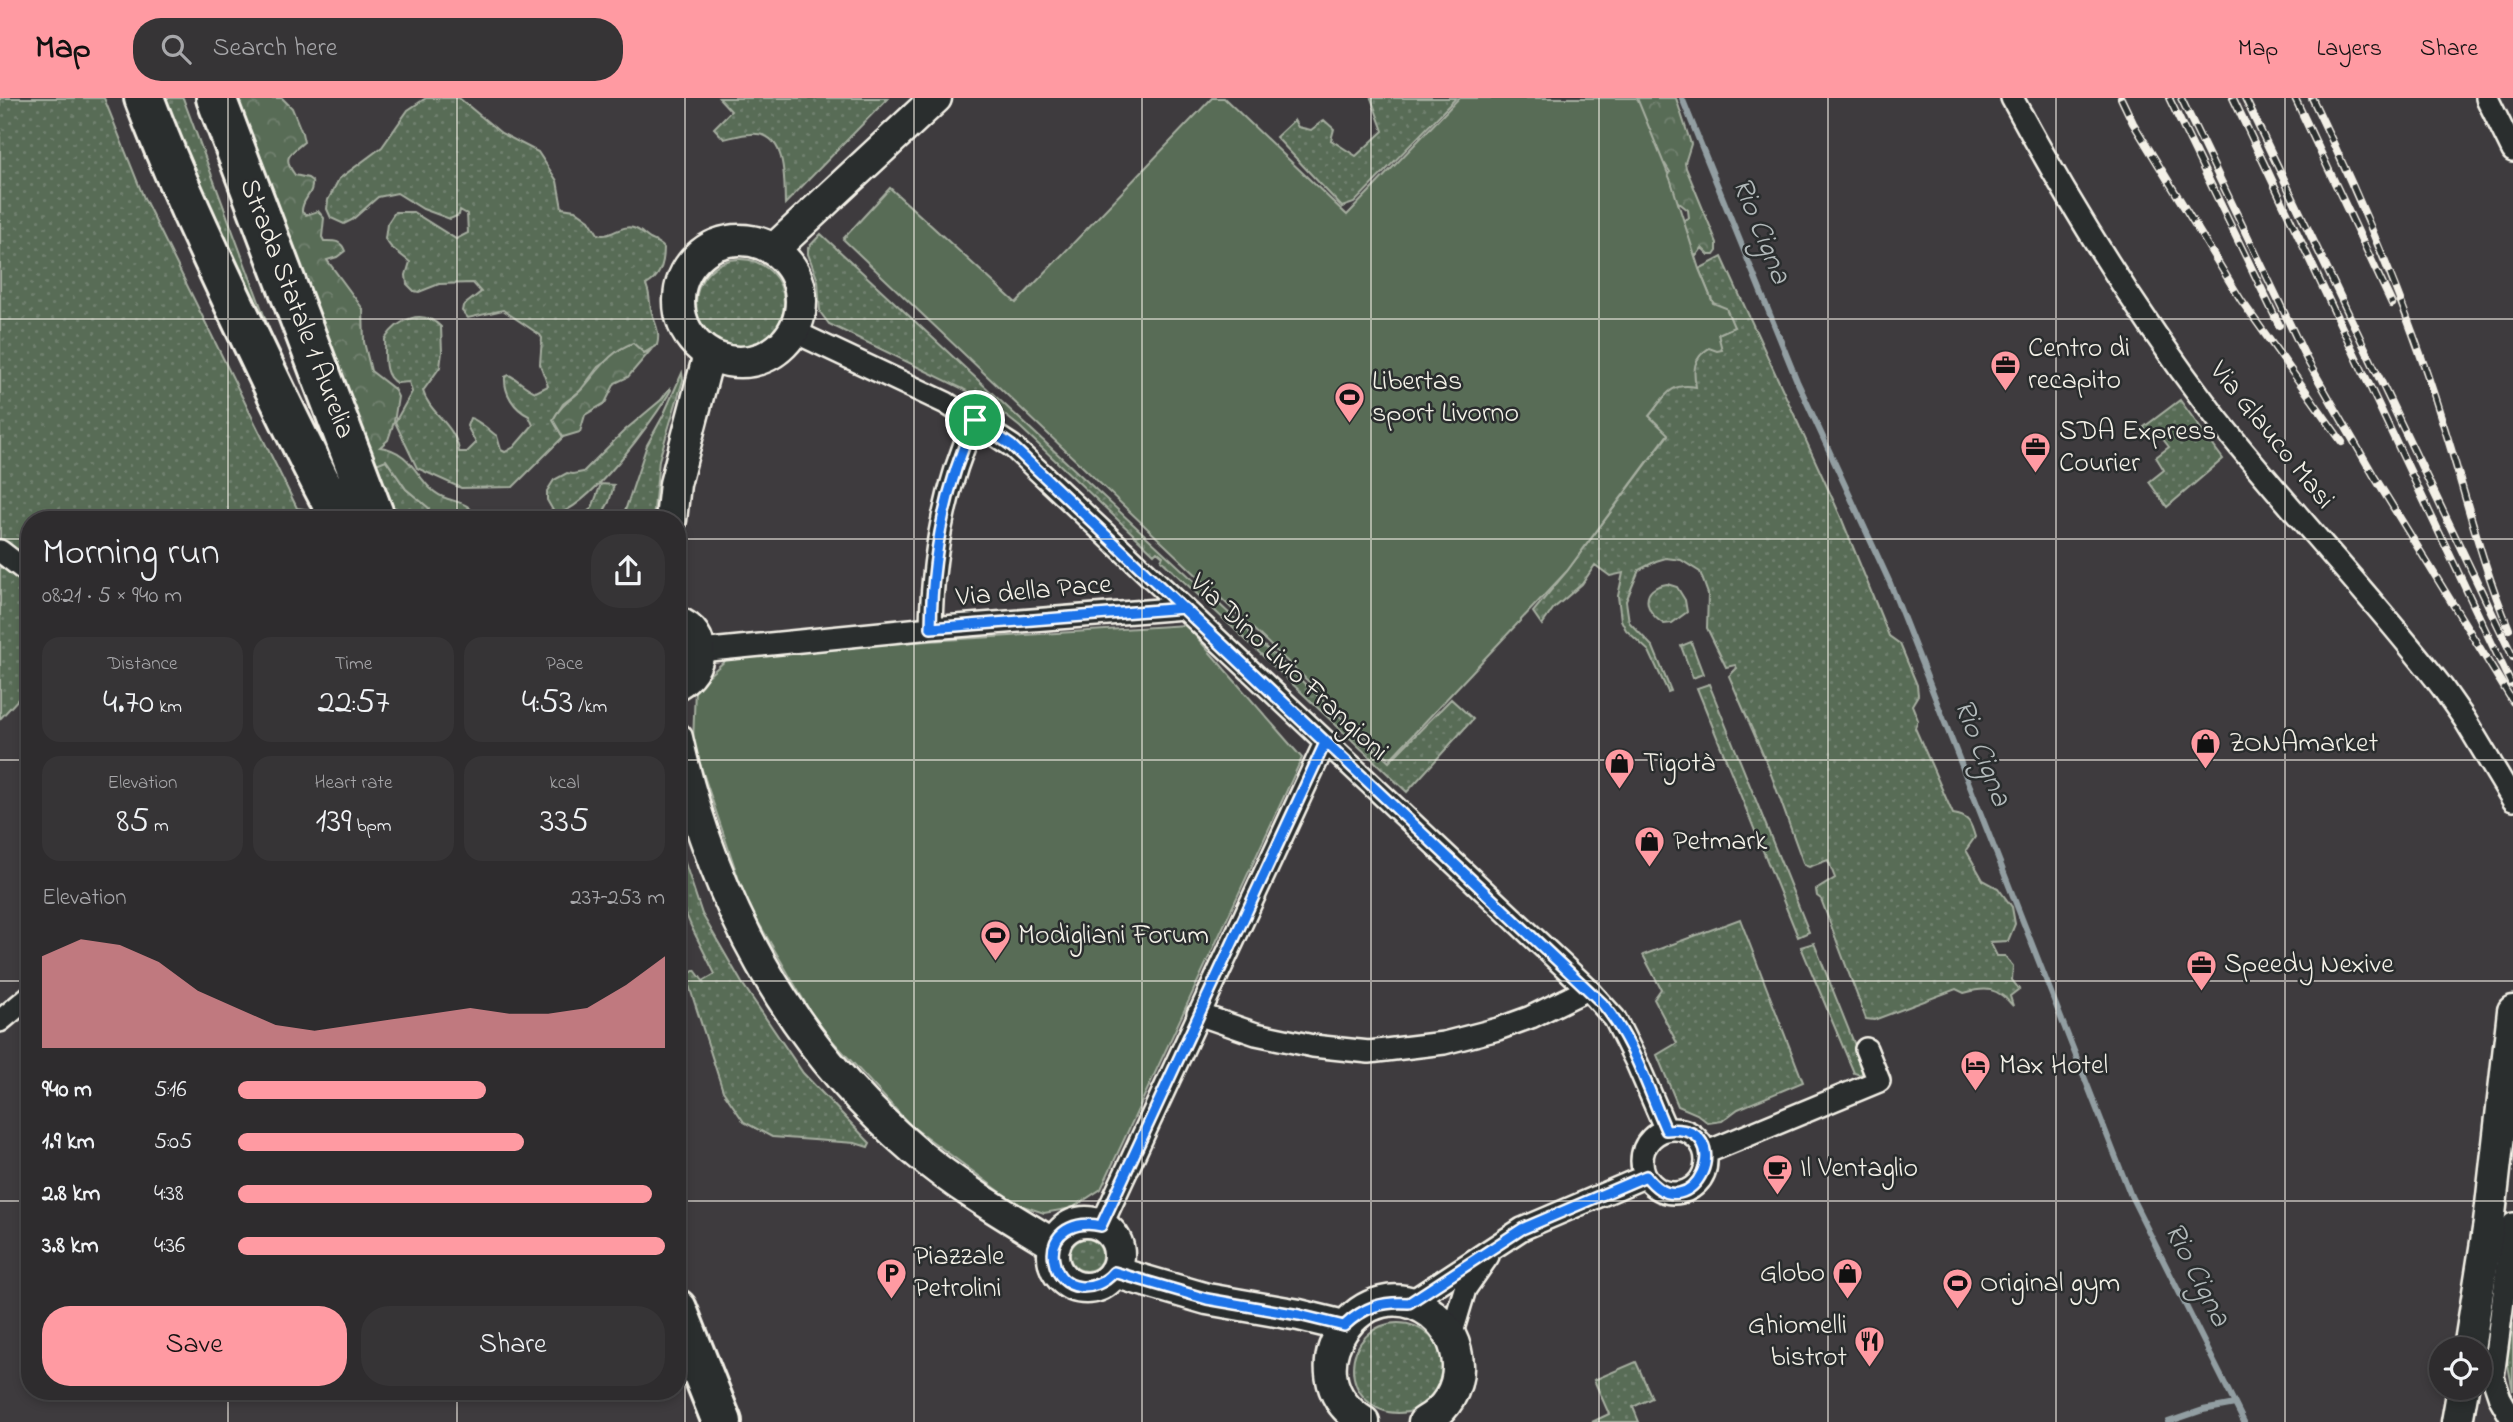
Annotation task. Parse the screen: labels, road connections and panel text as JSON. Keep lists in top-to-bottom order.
{
  "streets": {
    "highway": ["Strada Statale 1 Aurelia"],
    "street": ["Via Glauco Masi", "Via della Pace", "Via Dino Livio Frangioni"]
  },
  "crossings": [
    ["Via della Pace", "Via Dino Livio Frangioni"]
  ],
  "water": ["Rio Cigna"],
  "places": {
    "office": ["Centro di recapito", "SDA Express Courier", "Speedy Nexive"],
    "sports": ["Libertas sport Livorno", "Modigliani Forum", "Original gym"],
    "shop": [
      "ZONAmarket",
      "Tigotà",
      "Petmark",
      "Globo"
    ],
    "hotel": ["Max Hotel"],
    "cafe": ["Il Ventaglio"],
    "parking": ["Piazzale Petrolini"],
    "restaurant": ["Ghiomelli bistrot"]
  },
  "page": {
    "header": "Map",
    "search": "Search here",
    "nav": ["Map", "Layers", "Share"],
    "heading": ["Morning run", "08:21 · 5 × 940 m"],
    "stats": [
      ["Distance", "4.70 km"],
      ["Time", "22:57"],
      ["Pace", "4:53 /km"],
      ["Elevation", "85 m"],
      ["Heart rate", "139 bpm"],
      ["kcal", "335"]
    ],
    "chart": ["Elevation", "237–253 m"],
    "list": [
      {
        "name": "940 m",
        "note": "5:16"
      },
      {
        "name": "1.9 km",
        "note": "5:05"
      },
      {
        "name": "2.8 km",
        "note": "4:38"
      },
      {
        "name": "3.8 km",
        "note": "4:36"
      }
    ],
    "buttons": ["Save", "Share"]
  }
}
